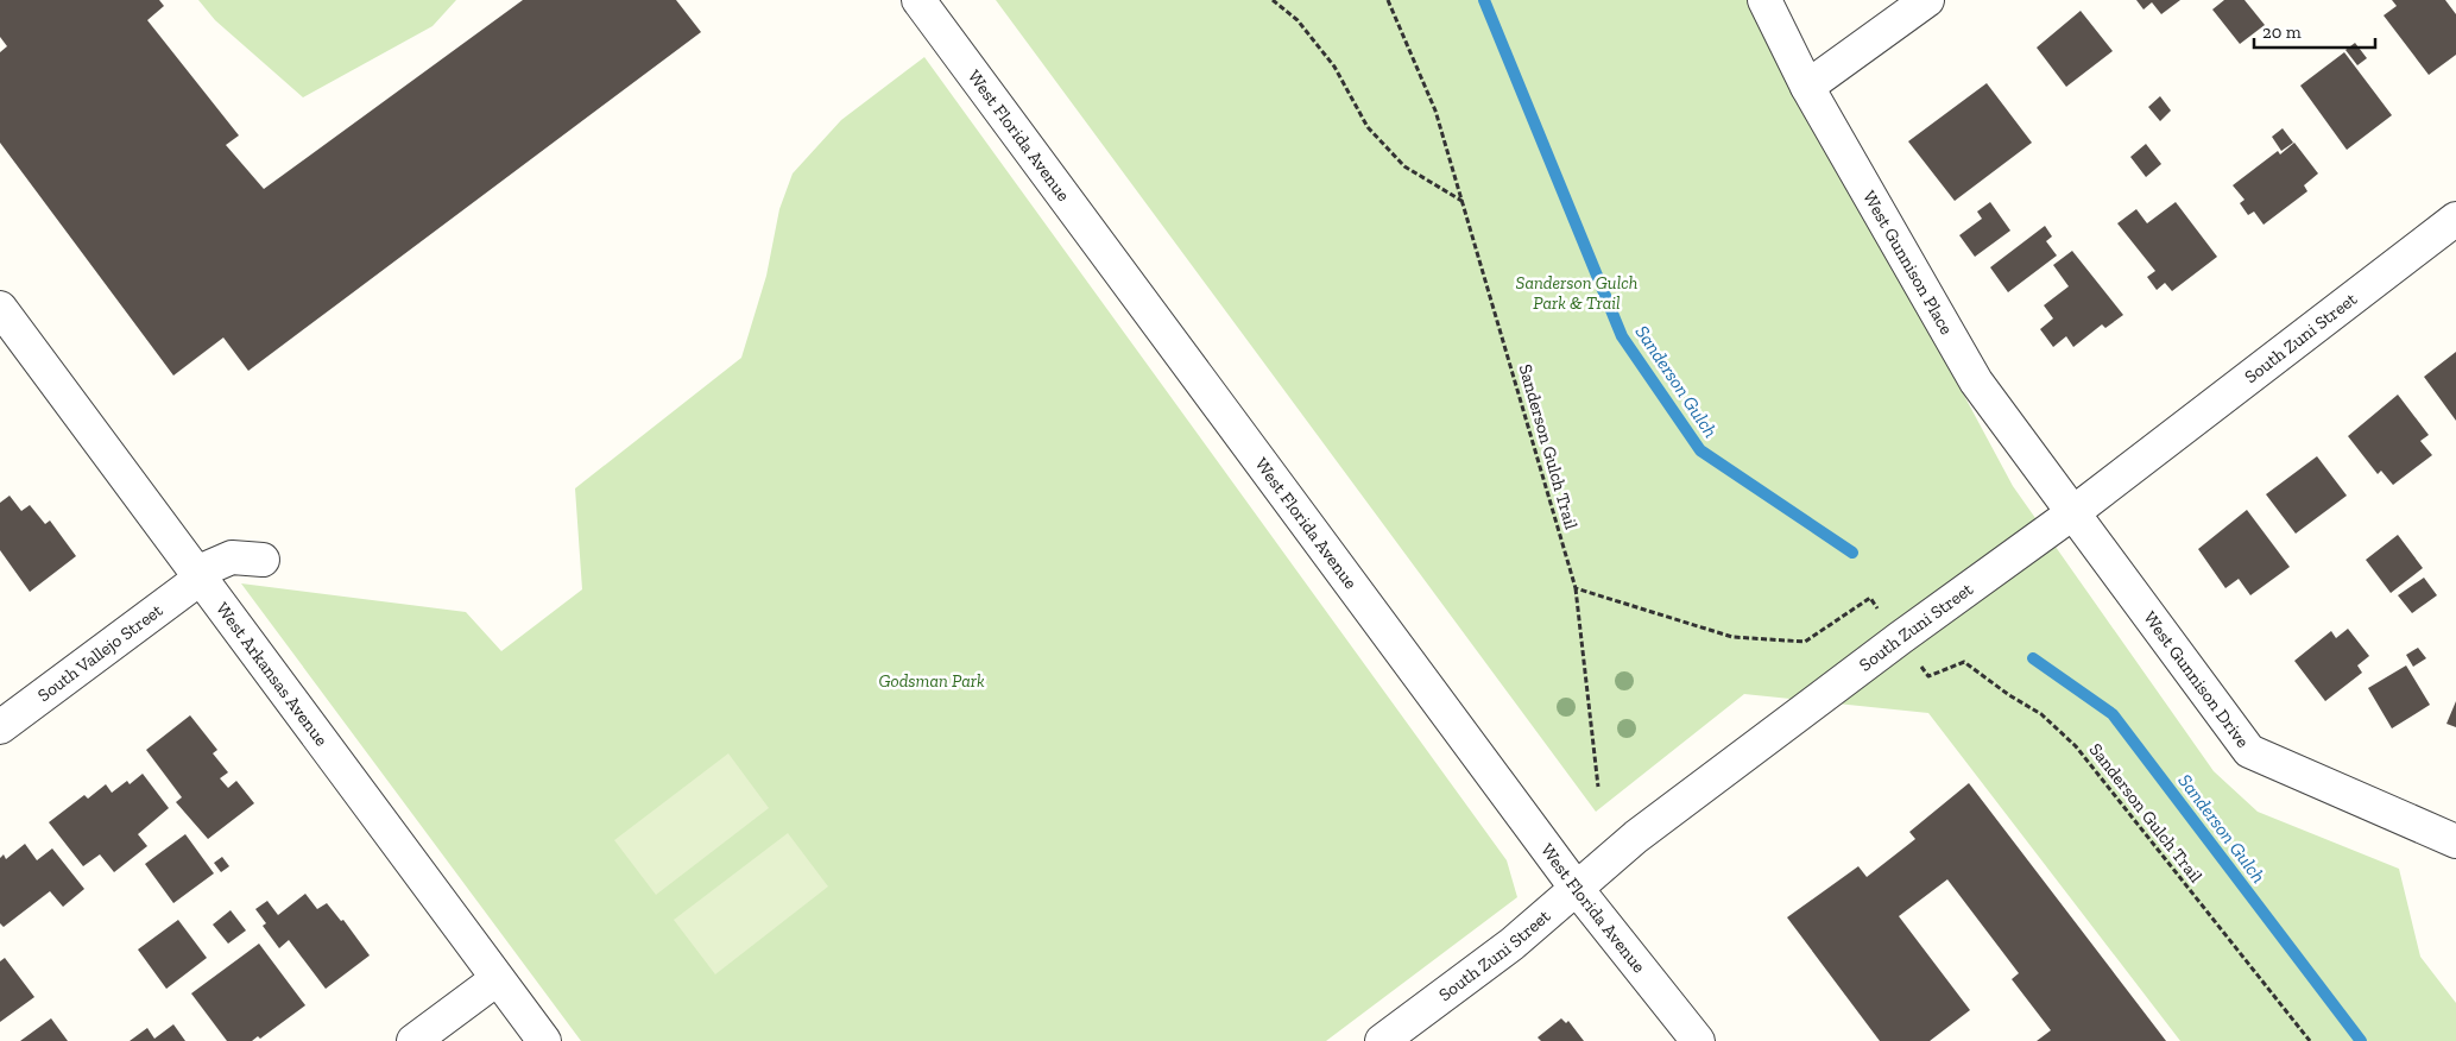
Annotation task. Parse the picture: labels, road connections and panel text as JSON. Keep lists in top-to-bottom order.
{
  "streets": {
    "street": [
      "West Florida Avenue",
      "West Gunnison Place",
      "South Zuni Street",
      "South Vallejo Street",
      "West Arkansas Avenue",
      "West Gunnison Drive"
    ],
    "path": ["Sanderson Gulch Trail"]
  },
  "crossings": [
    ["West Florida Avenue", "South Zuni Street"],
    ["West Gunnison Place", "South Zuni Street"],
    ["West Gunnison Place", "West Gunnison Drive"],
    ["South Zuni Street", "West Gunnison Drive"],
    ["South Vallejo Street", "West Arkansas Avenue"]
  ],
  "water": ["Sanderson Gulch"],
  "parks": ["Sanderson Gulch Park & Trail", "Godsman Park"],
  "scale_bar": "20 m"
}
